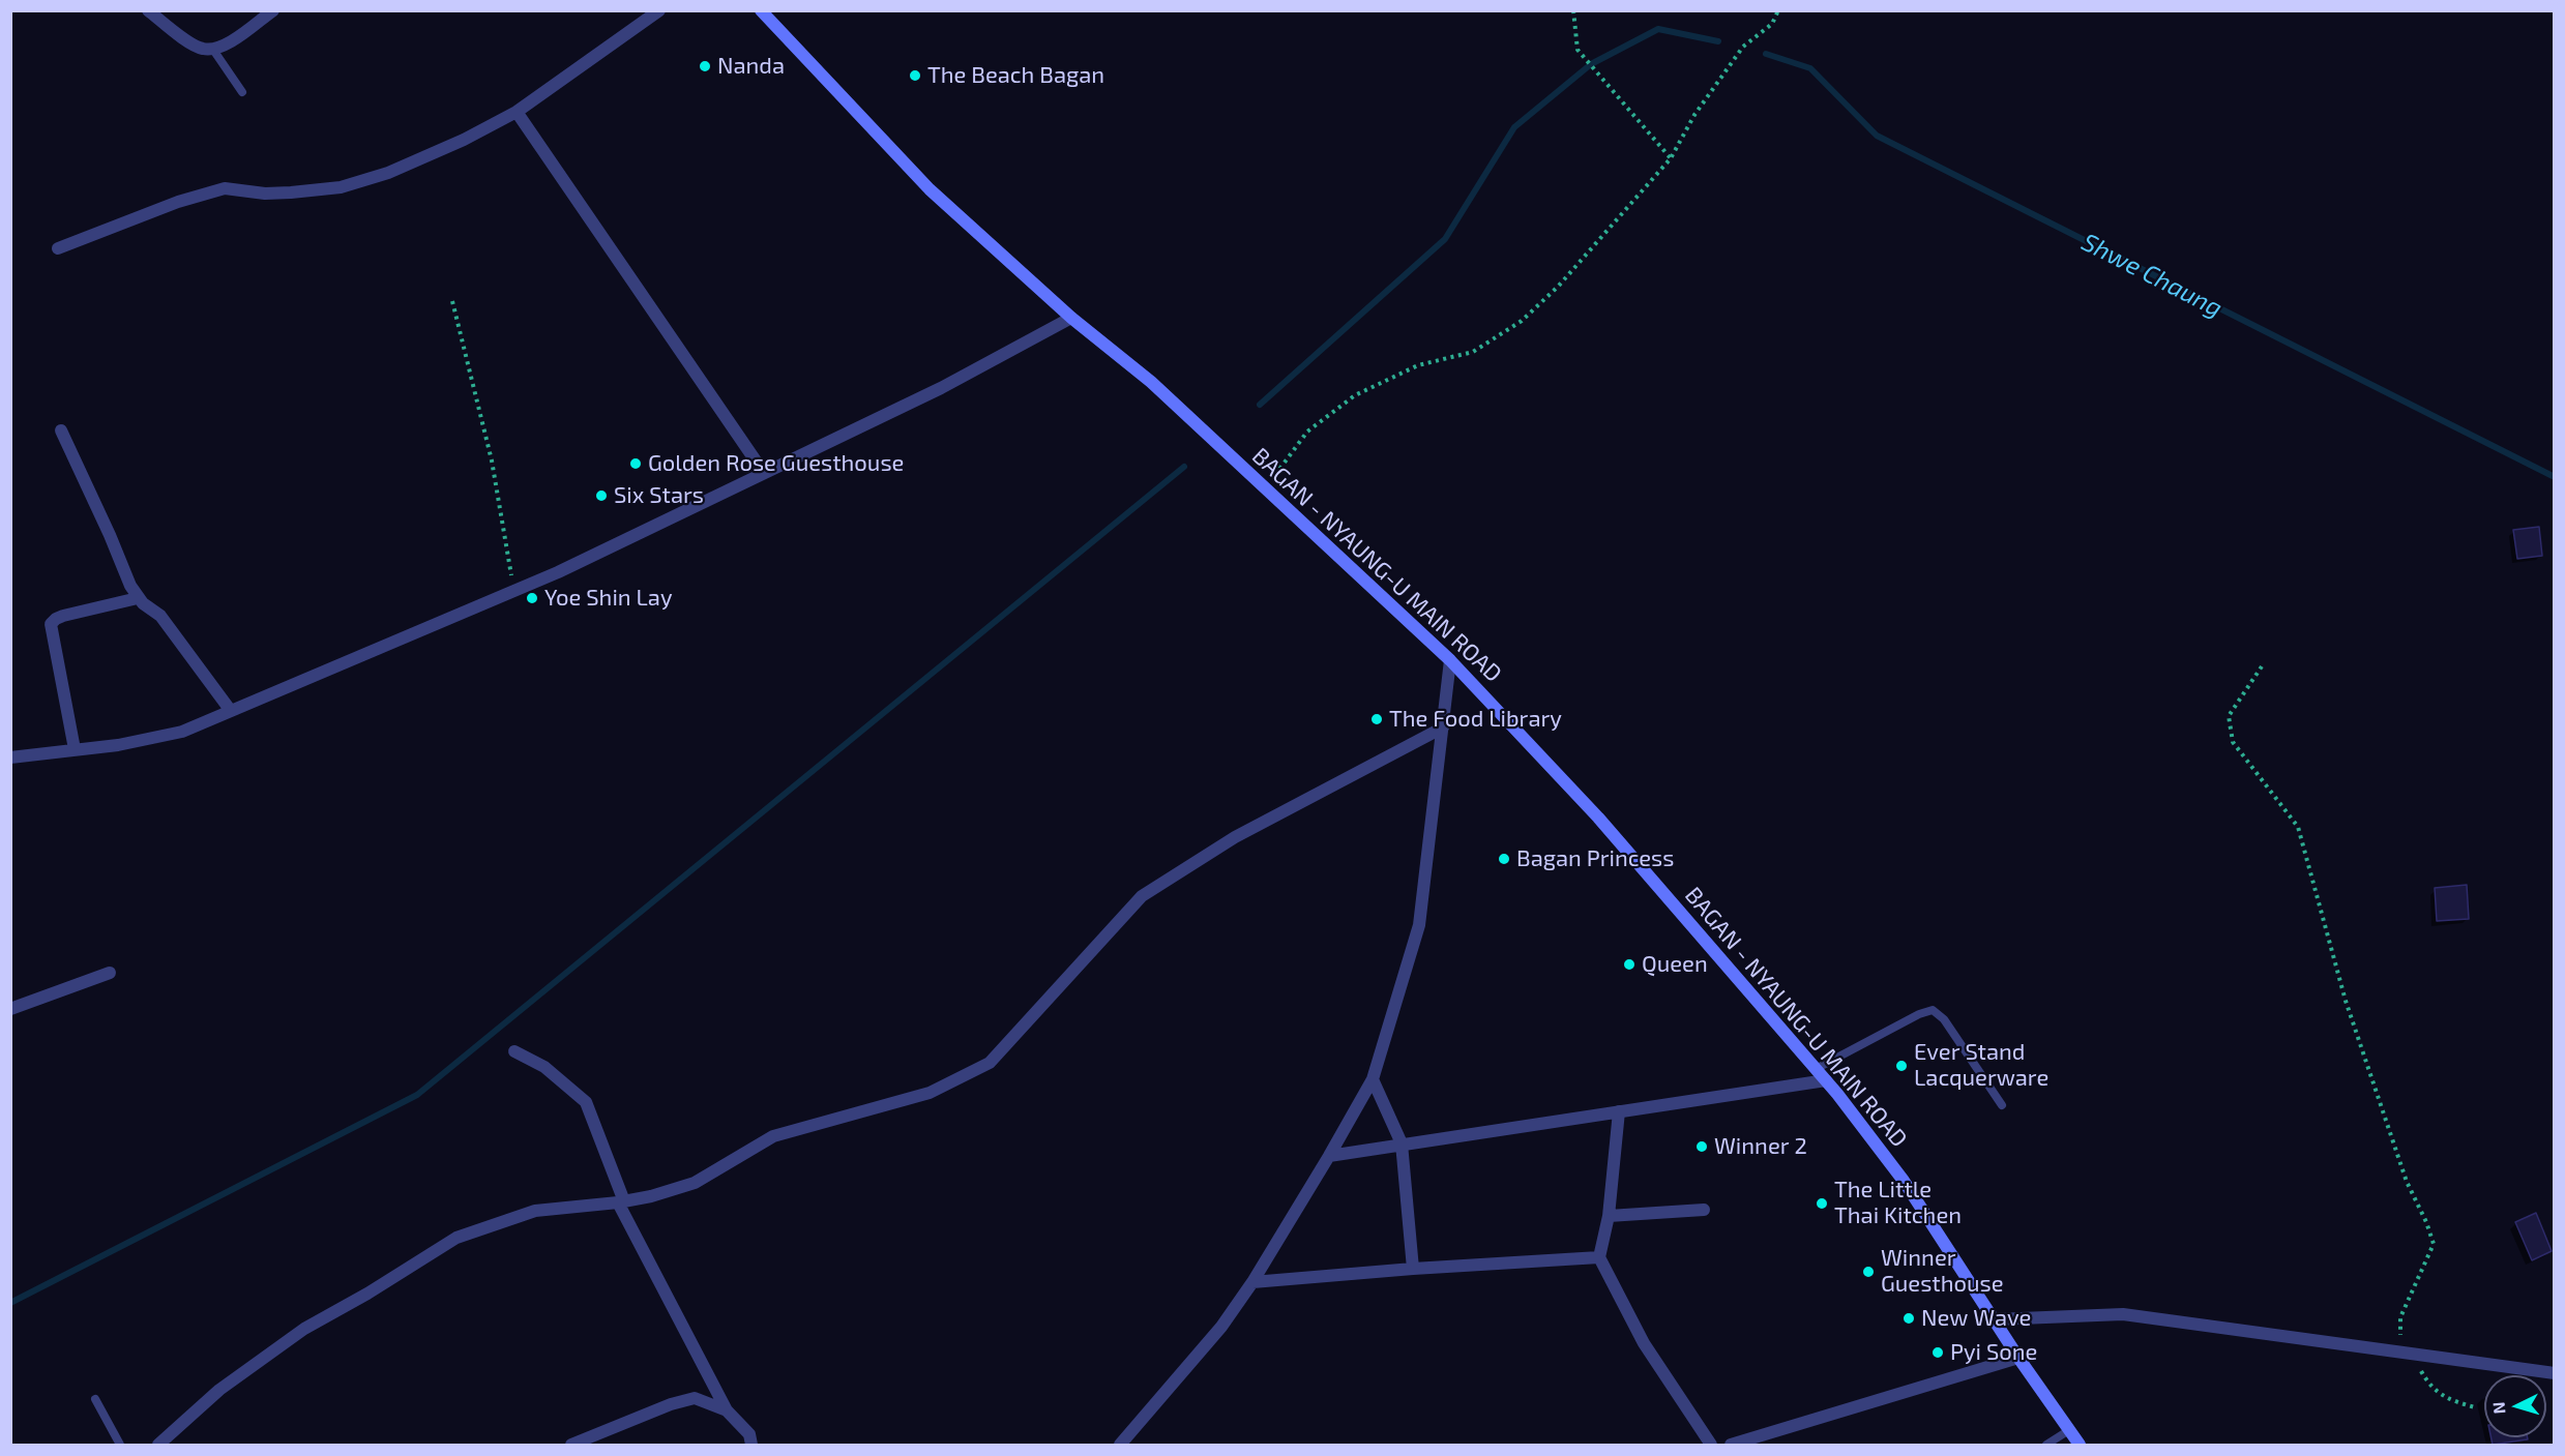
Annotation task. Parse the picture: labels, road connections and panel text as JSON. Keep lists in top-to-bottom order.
{
  "streets": {
    "main road": ["BAGAN - NYAUNG-U MAIN ROAD"]
  },
  "water": ["Shwe Chaung"],
  "places": [
    "Nanda",
    "The Beach Bagan",
    "Golden Rose Guesthouse",
    "Six Stars",
    "Yoe Shin Lay",
    "The Food Library",
    "Bagan Princess",
    "Queen",
    "Ever Stand Lacquerware",
    "Winner 2",
    "The Little Thai Kitchen",
    "Winner Guesthouse",
    "New Wave",
    "Pyi Sone"
  ],
  "north": "left"
}
